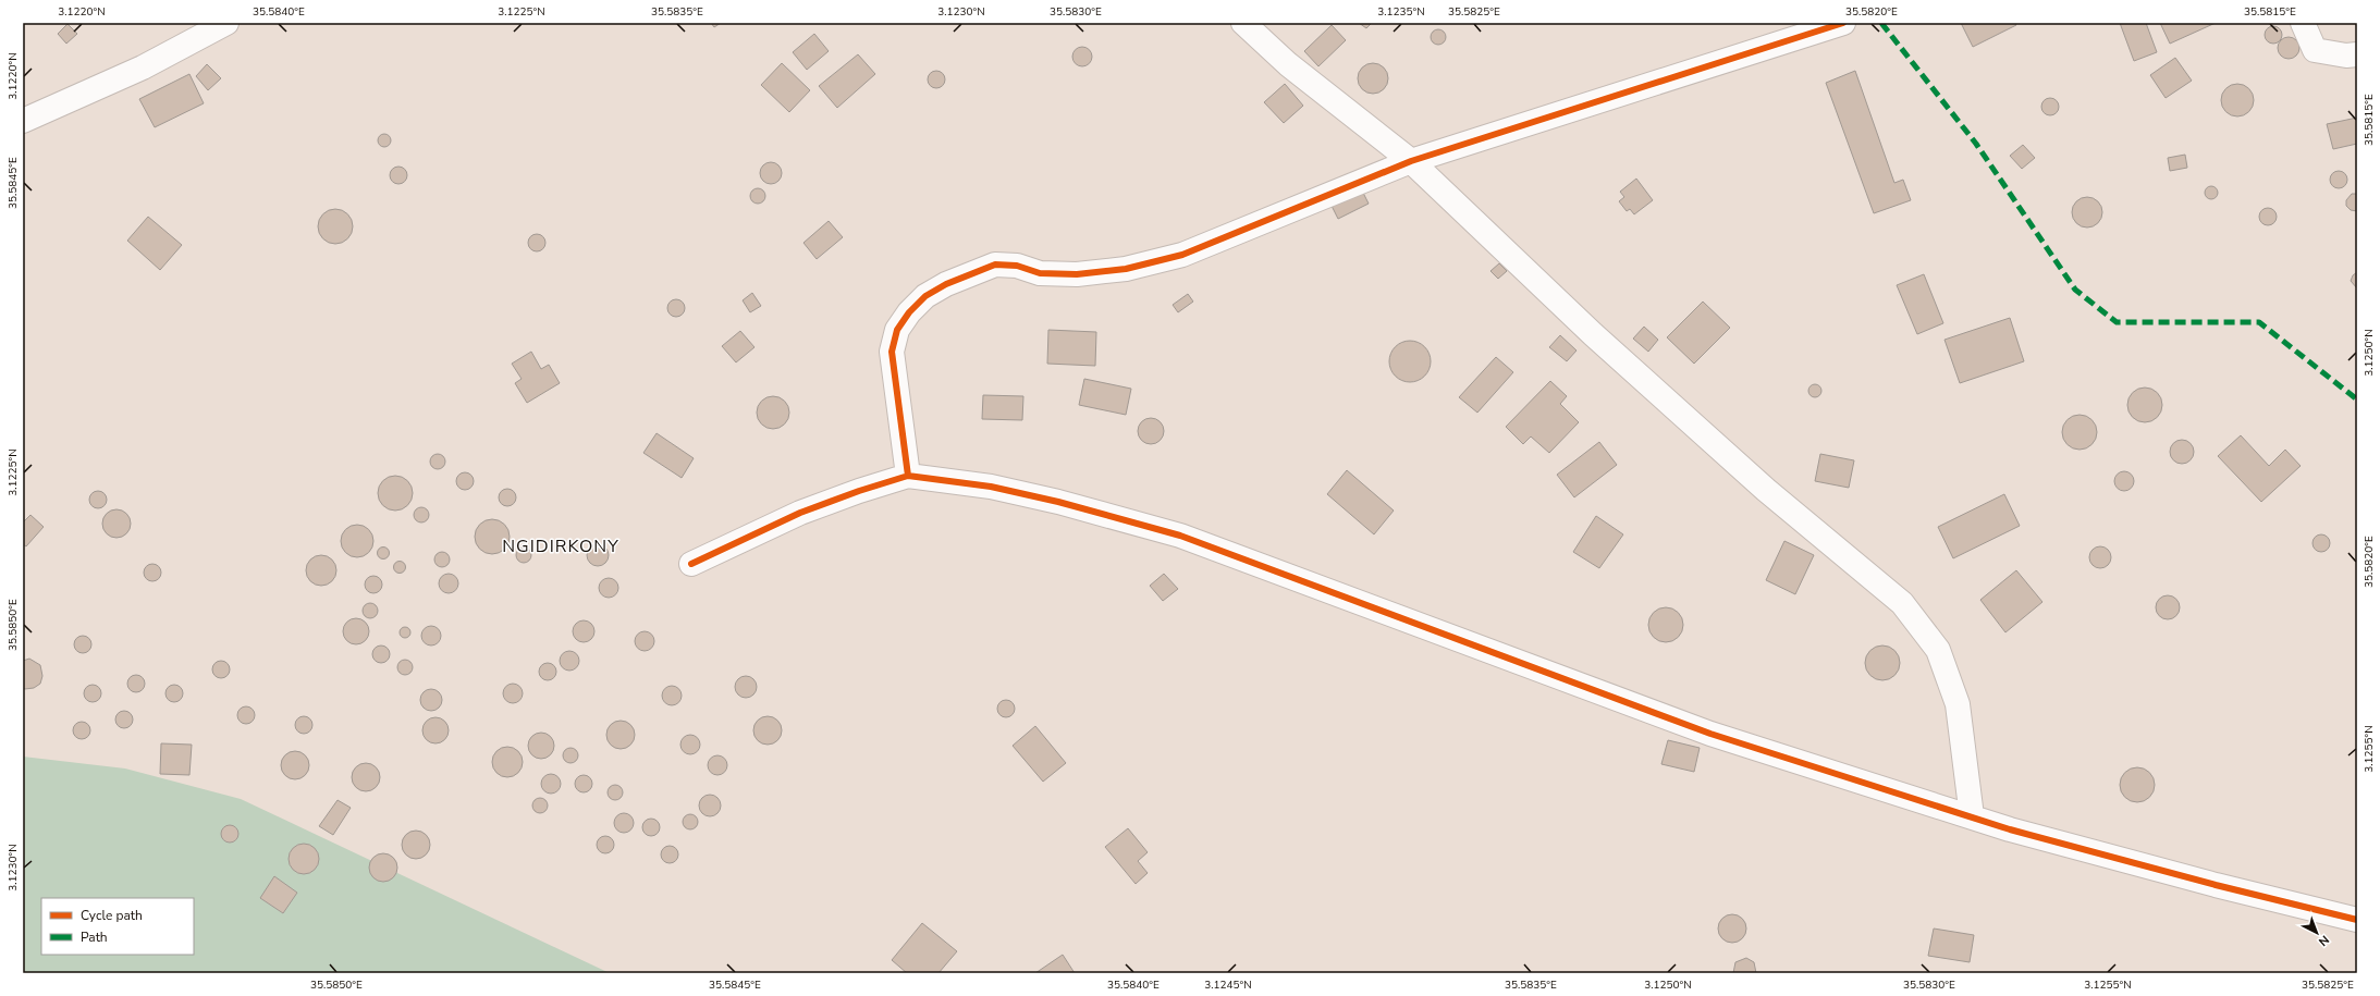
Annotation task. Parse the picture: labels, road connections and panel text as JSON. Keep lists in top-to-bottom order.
{
  "districts": ["NGIDIRKONY"],
  "legend": ["Cycle path", "Path"],
  "north": "bottom right",
  "coordinates": [
    "3.1220°N",
    "35.5840°E",
    "3.1225°N",
    "35.5835°E",
    "3.1230°N",
    "35.5830°E",
    "3.1235°N",
    "35.5825°E",
    "35.5820°E",
    "35.5815°E",
    "35.5845°E",
    "3.1250°N",
    "35.5850°E",
    "3.1255°N",
    "3.1245°N"
  ]
}
